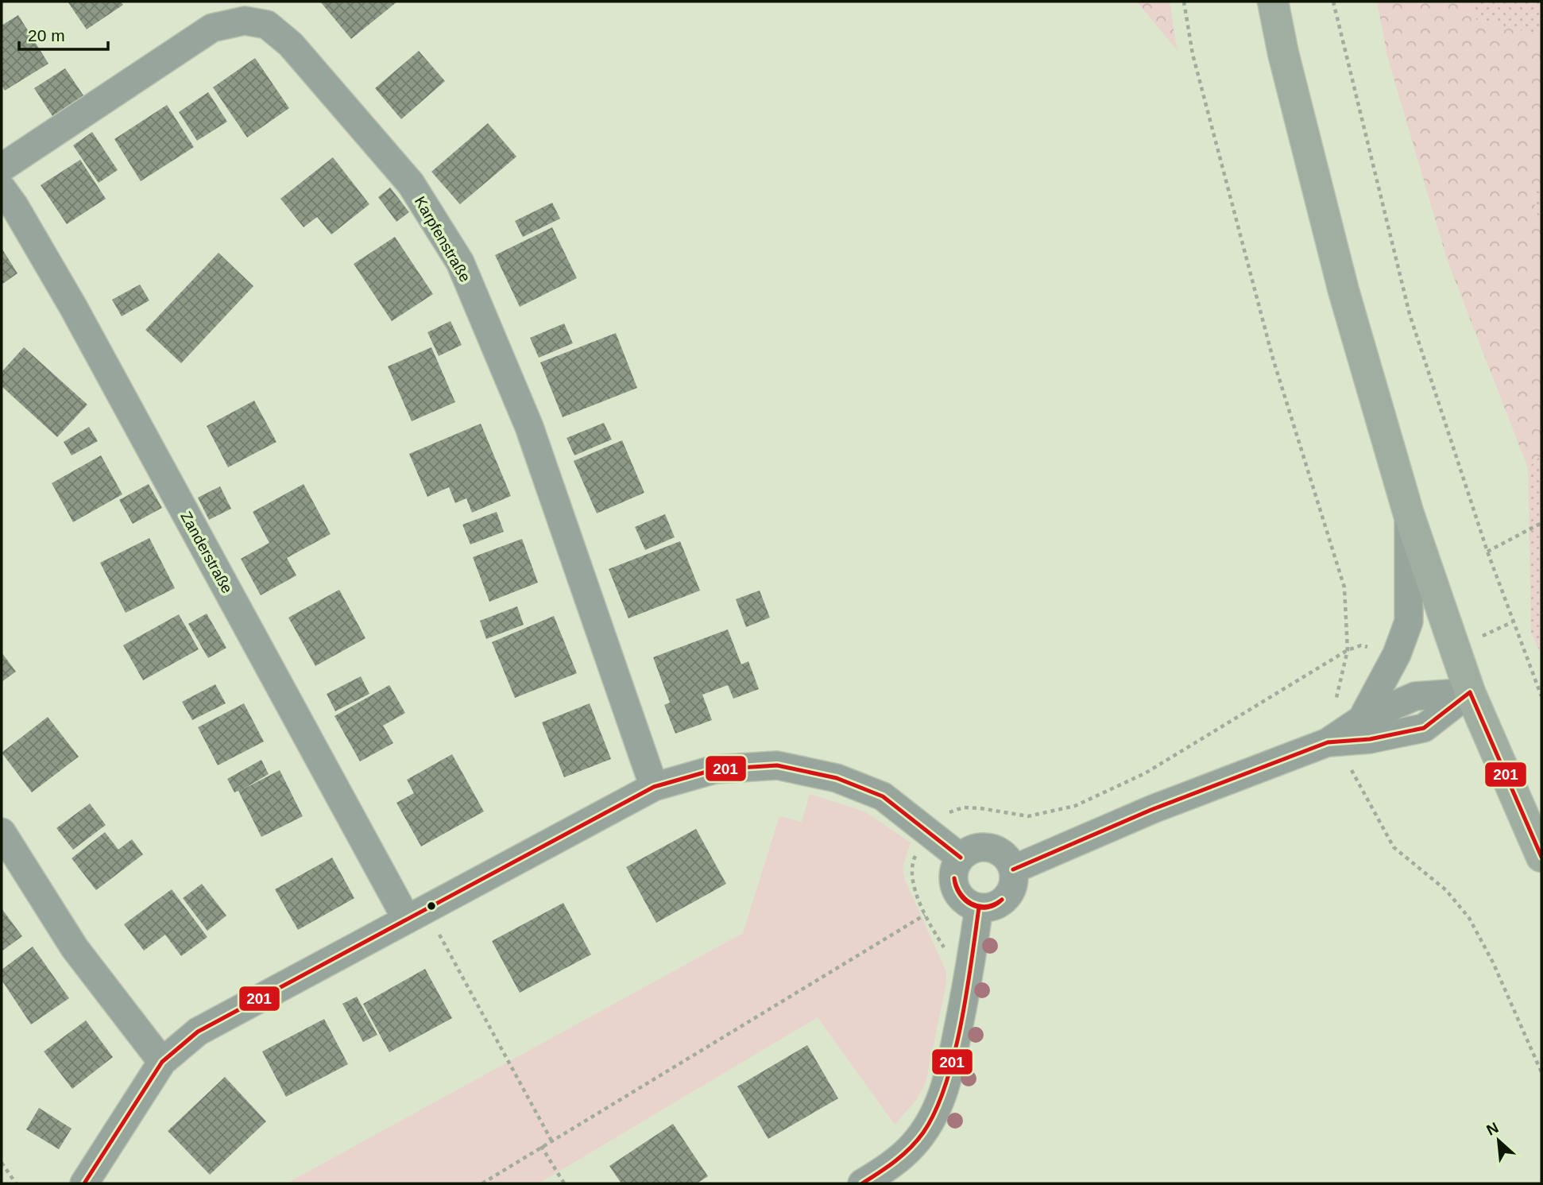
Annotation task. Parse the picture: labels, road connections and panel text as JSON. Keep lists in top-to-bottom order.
{
  "streets": {
    "street": ["Karpfenstraße", "Zanderstraße"]
  },
  "lines": ["transit line 201"],
  "scale_bar": "20 m",
  "north": "top left"
}
